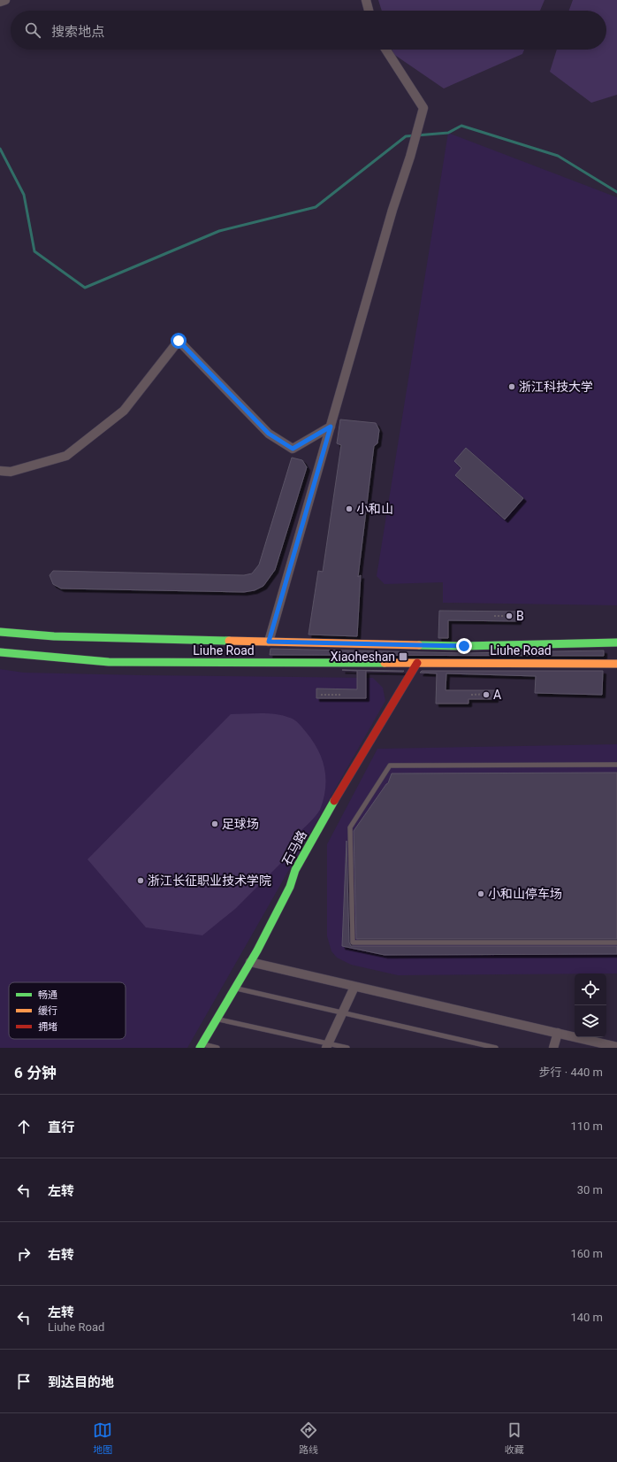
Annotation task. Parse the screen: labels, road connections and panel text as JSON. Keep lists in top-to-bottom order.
{
  "streets": {
    "main road": ["Liuhe Road", "石马路"]
  },
  "crossings": [
    ["Liuhe Road", "石马路"]
  ],
  "places": {
    "other": [
      "浙江科技大学",
      "小和山",
      "B",
      "A",
      "足球场",
      "浙江长征职业技术学院",
      "小和山停车场"
    ],
    "transit": ["Xiaoheshan"]
  },
  "legend": ["畅通", "缓行", "拥堵"],
  "page": {
    "search": "搜索地点",
    "heading": ["6 分钟", "步行 · 440 m"],
    "list": [
      ["直行", "110 m"],
      ["左转", "30 m"],
      ["右转", "160 m"],
      ["左转", "Liuhe Road", "140 m"],
      "到达目的地"
    ],
    "nav": ["地图", "路线", "收藏"]
  }
}
